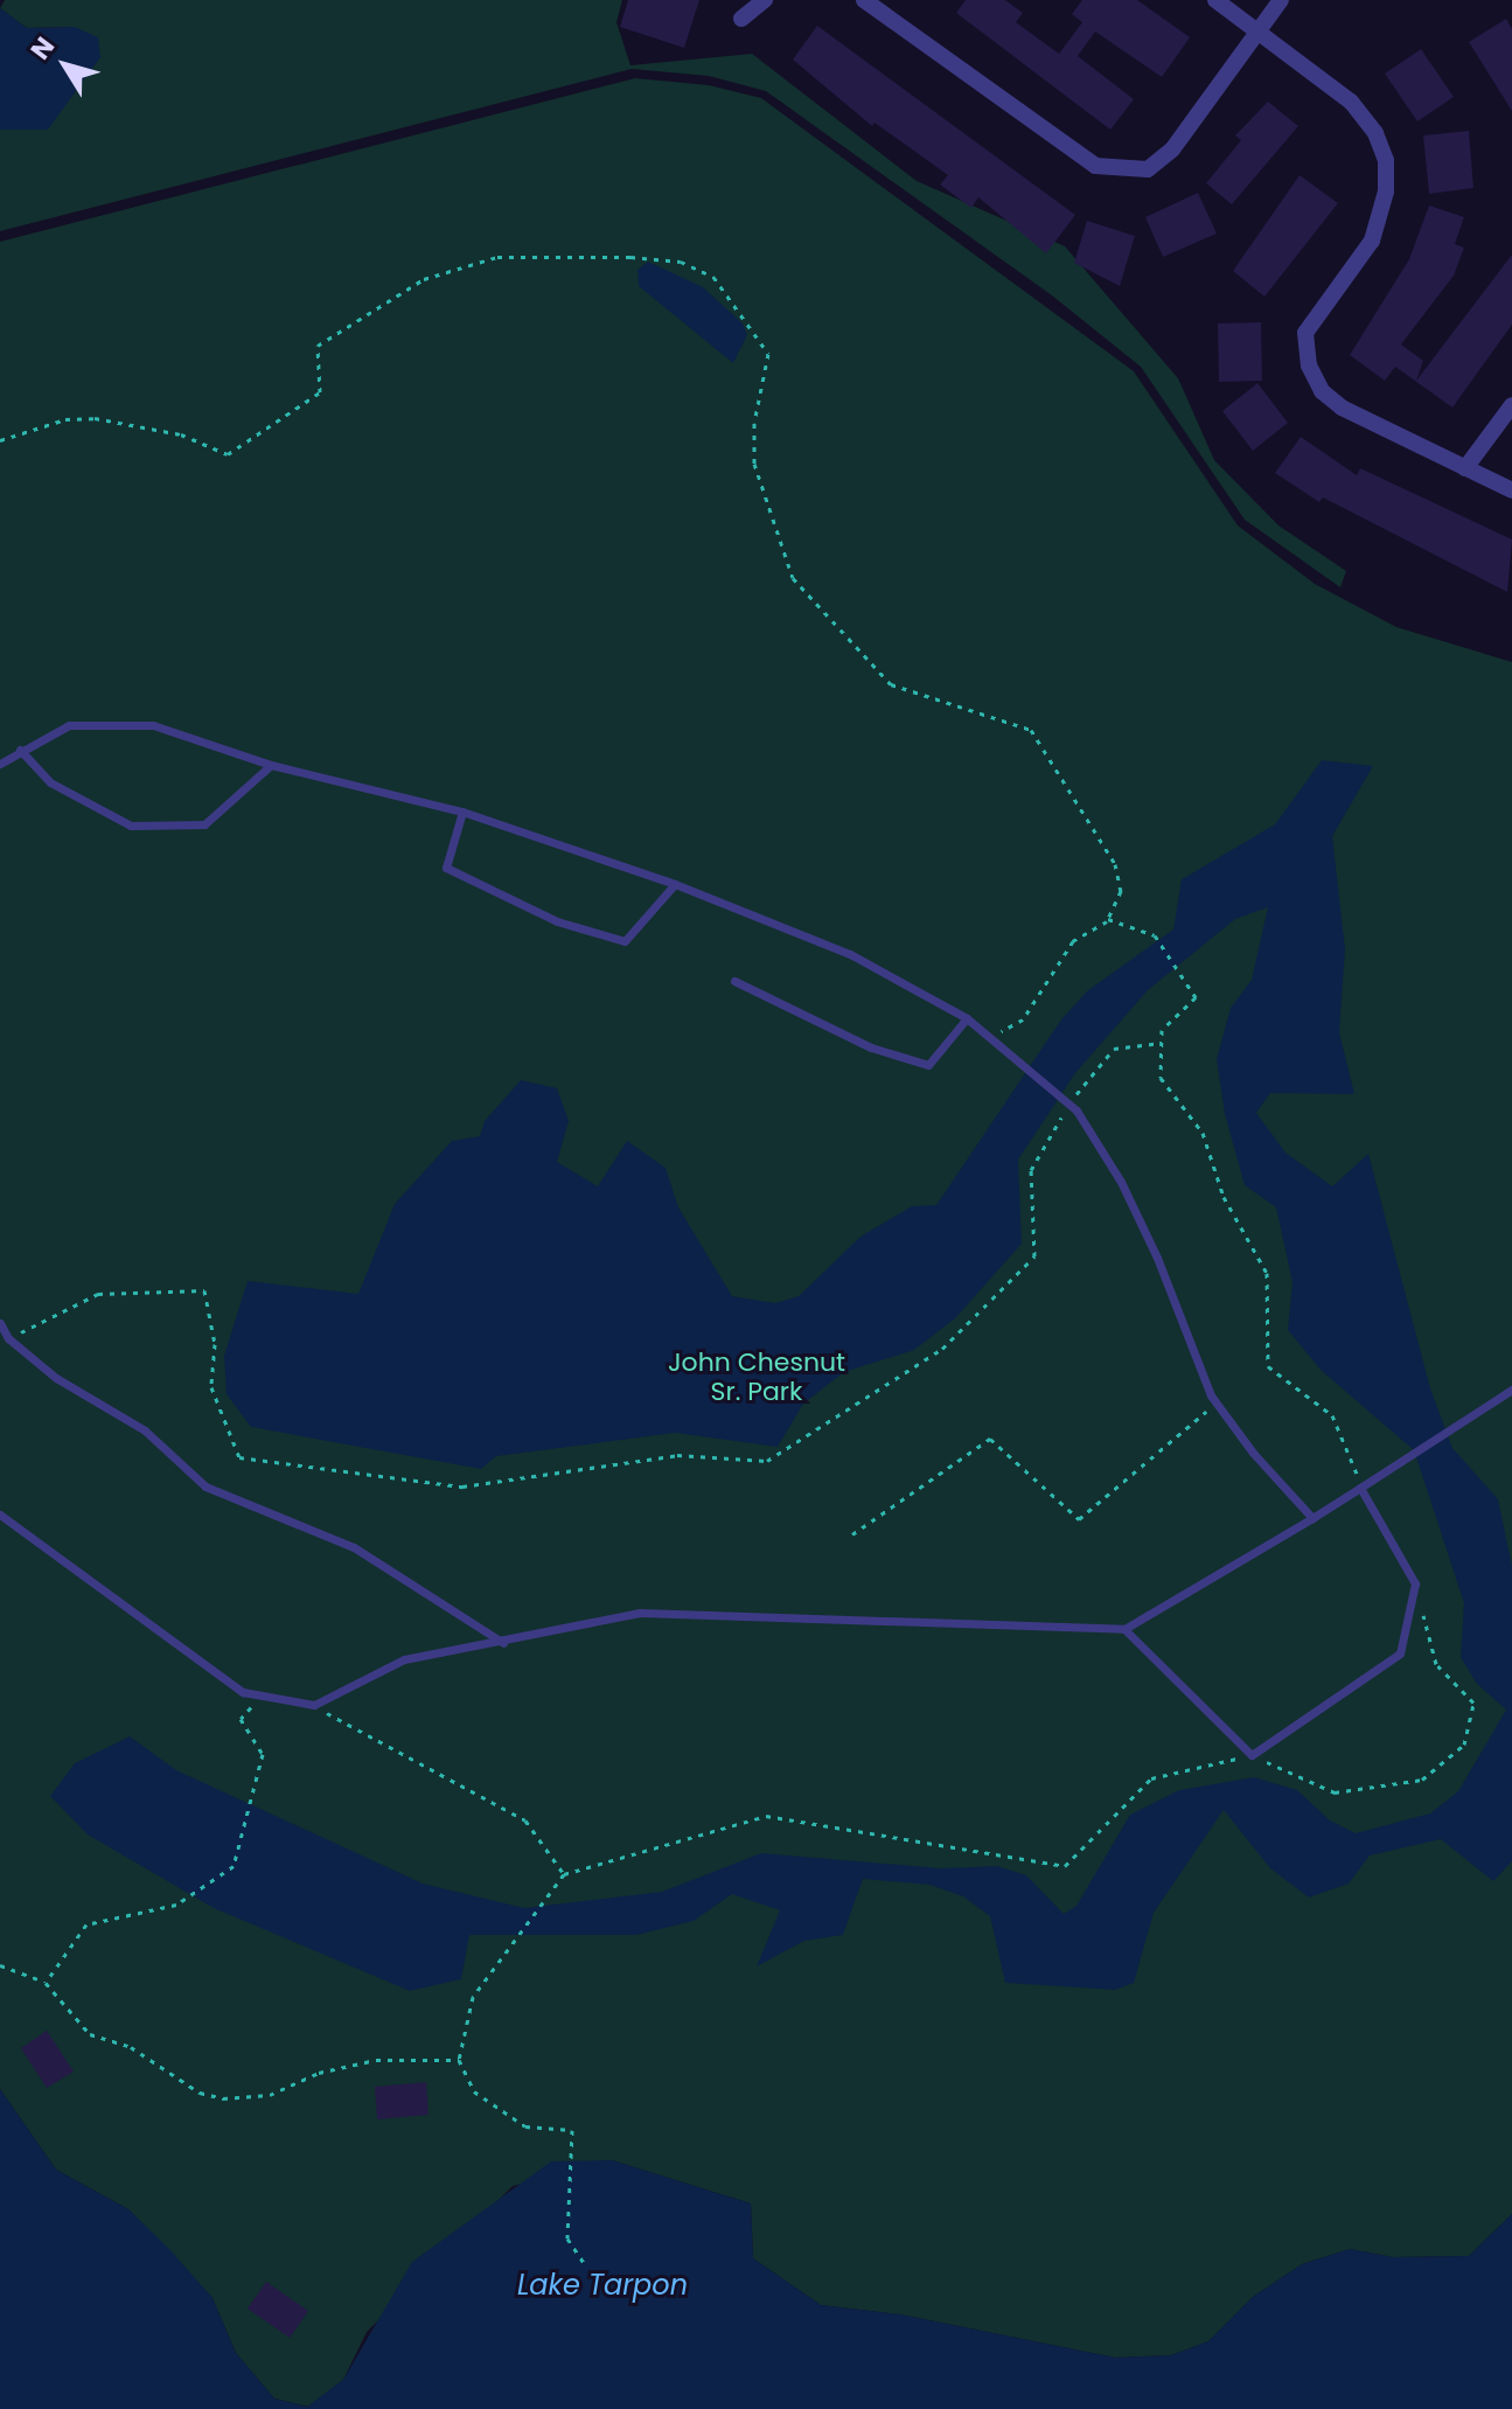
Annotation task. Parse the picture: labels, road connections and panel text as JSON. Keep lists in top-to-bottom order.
{
  "water": ["Lake Tarpon"],
  "parks": ["John Chesnut Sr. Park"],
  "north": "top left"
}
